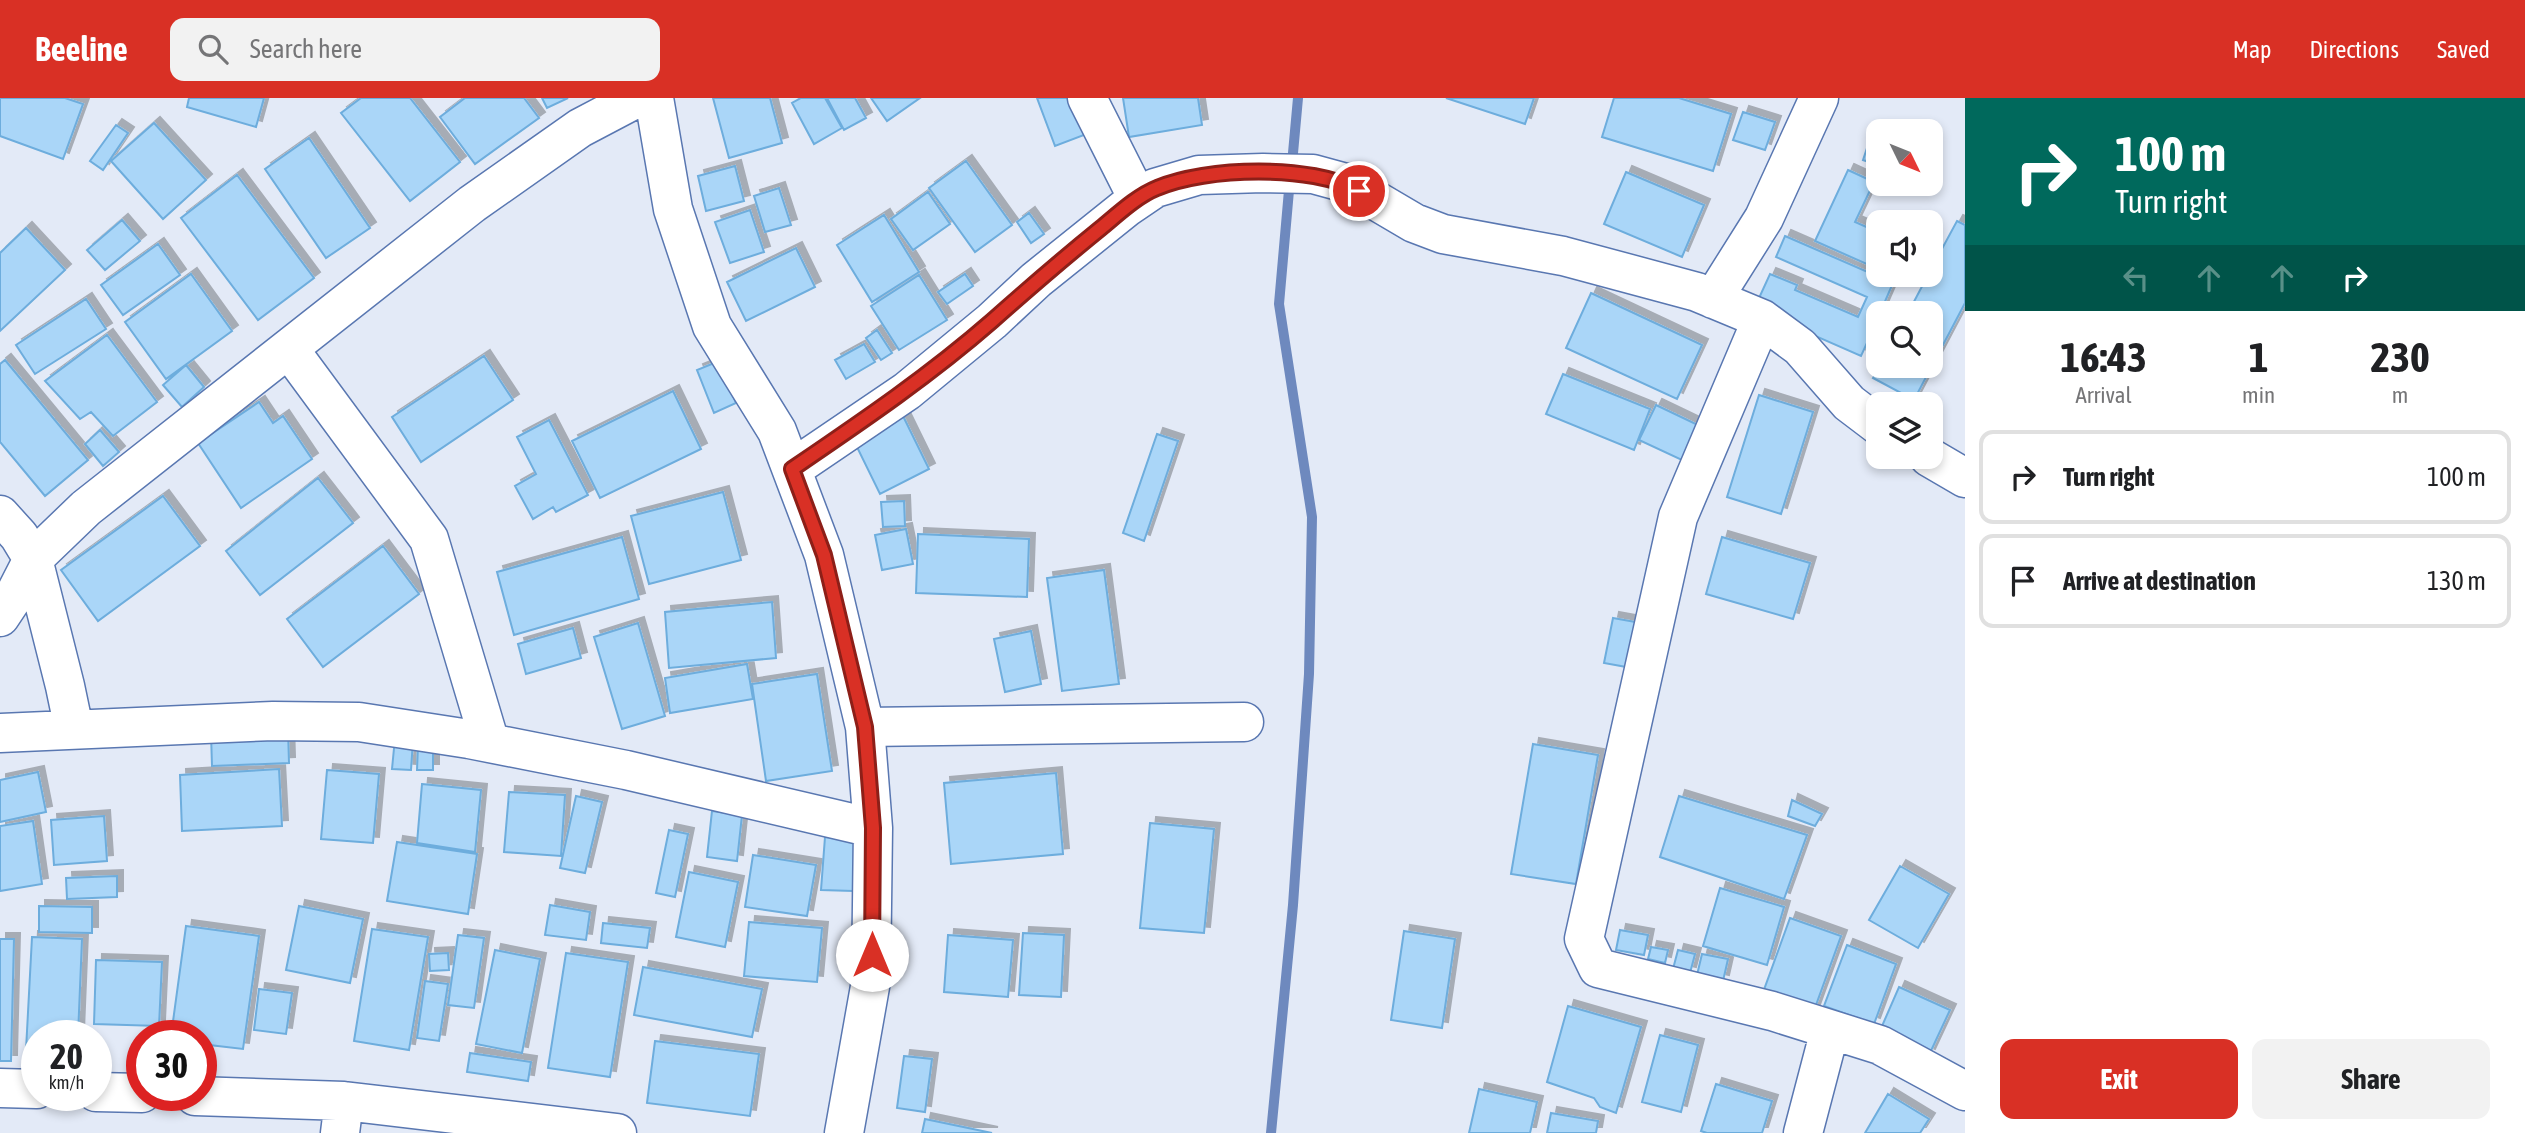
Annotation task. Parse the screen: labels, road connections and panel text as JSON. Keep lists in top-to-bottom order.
{
  "north": "bottom right",
  "page": {
    "header": "Beeline",
    "search": "Search here",
    "nav": ["Map", "Directions", "Saved"],
    "turn": ["100 m", "Turn right"],
    "eta": [
      "16:43",
      "Arrival",
      "1",
      "min",
      "230",
      "m"
    ],
    "list": [
      {
        "name": "Turn right",
        "value": "100 m"
      },
      {
        "name": "Arrive at destination",
        "value": "130 m"
      }
    ],
    "speed": "20 km/h",
    "limit": "30",
    "buttons": ["Exit", "Share"]
  }
}
